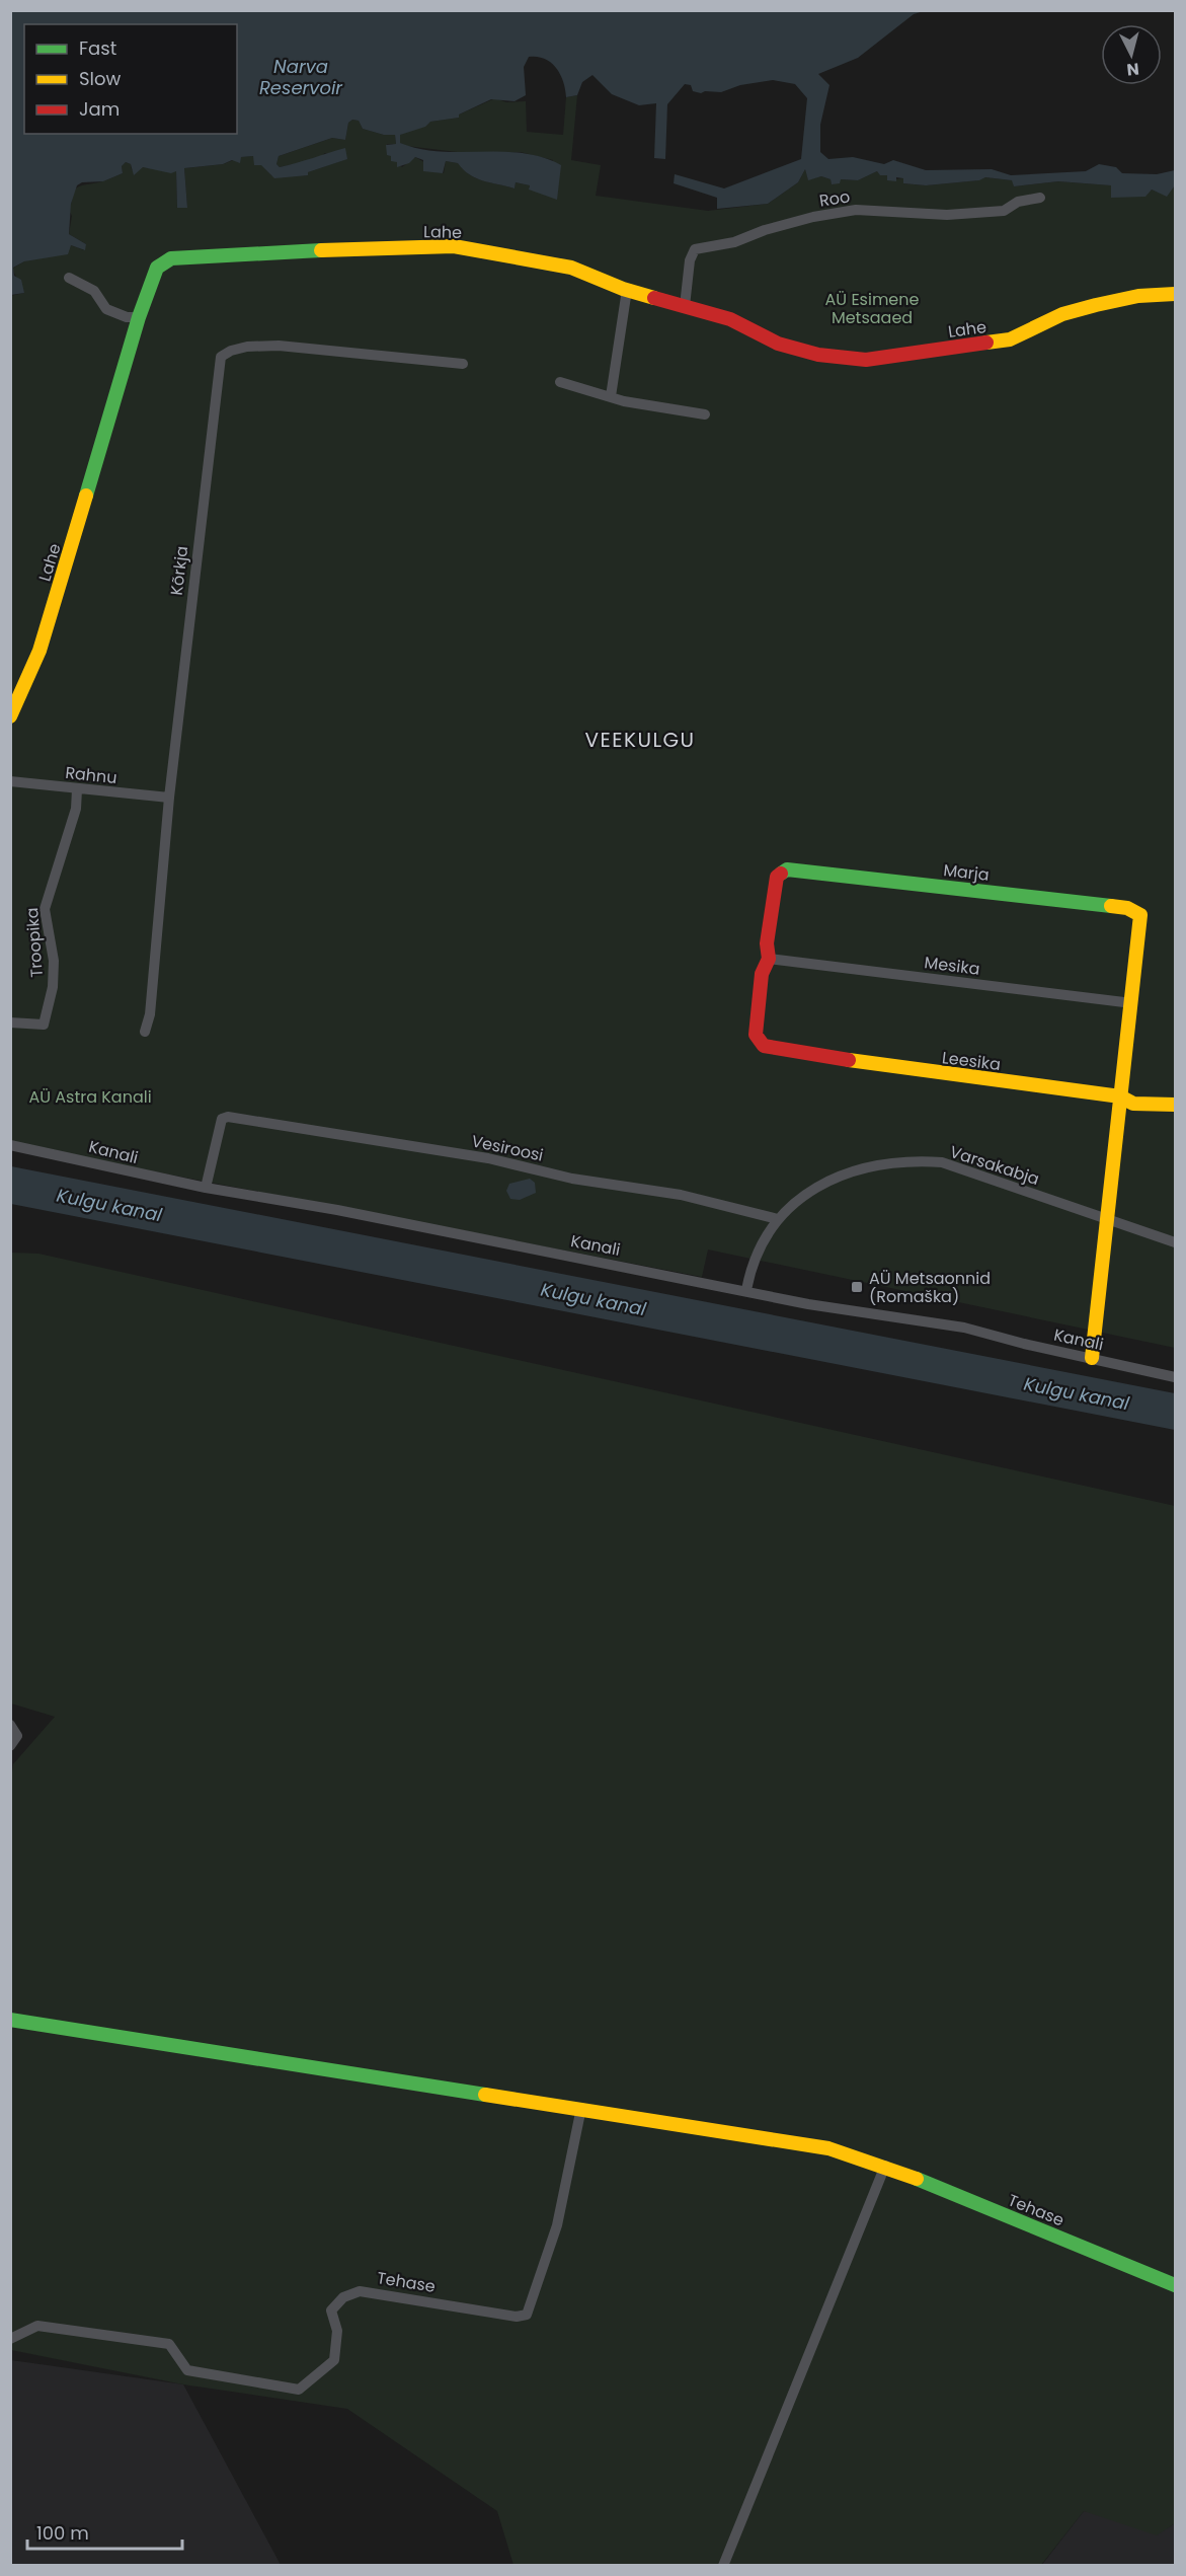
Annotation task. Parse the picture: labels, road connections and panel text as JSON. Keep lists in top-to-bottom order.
{
  "streets": {
    "street": [
      "Roo",
      "Lahe",
      "Kõrkja",
      "Rahnu",
      "Marja",
      "Troopika",
      "Mesika",
      "Leesika",
      "Vesiroosi",
      "Kanali",
      "Varsakabja",
      "Tehase"
    ]
  },
  "crossings": [
    ["Roo", "Lahe"],
    ["Kõrkja", "Rahnu"],
    ["Rahnu", "Troopika"],
    ["Marja", "Mesika"],
    ["Marja", "Leesika"],
    ["Mesika", "Leesika"],
    ["Vesiroosi", "Kanali"],
    ["Vesiroosi", "Varsakabja"]
  ],
  "districts": ["VEEKULGU"],
  "water": ["Narva Reservoir", "Kulgu kanal"],
  "parks": ["AÜ Esimene Metsaaed", "AÜ Astra Kanali"],
  "places": {
    "transit": ["AÜ Metsaonnid (Romaška)"]
  },
  "legend": ["Fast", "Slow", "Jam"],
  "scale_bar": "100 m",
  "north": "bottom"
}
